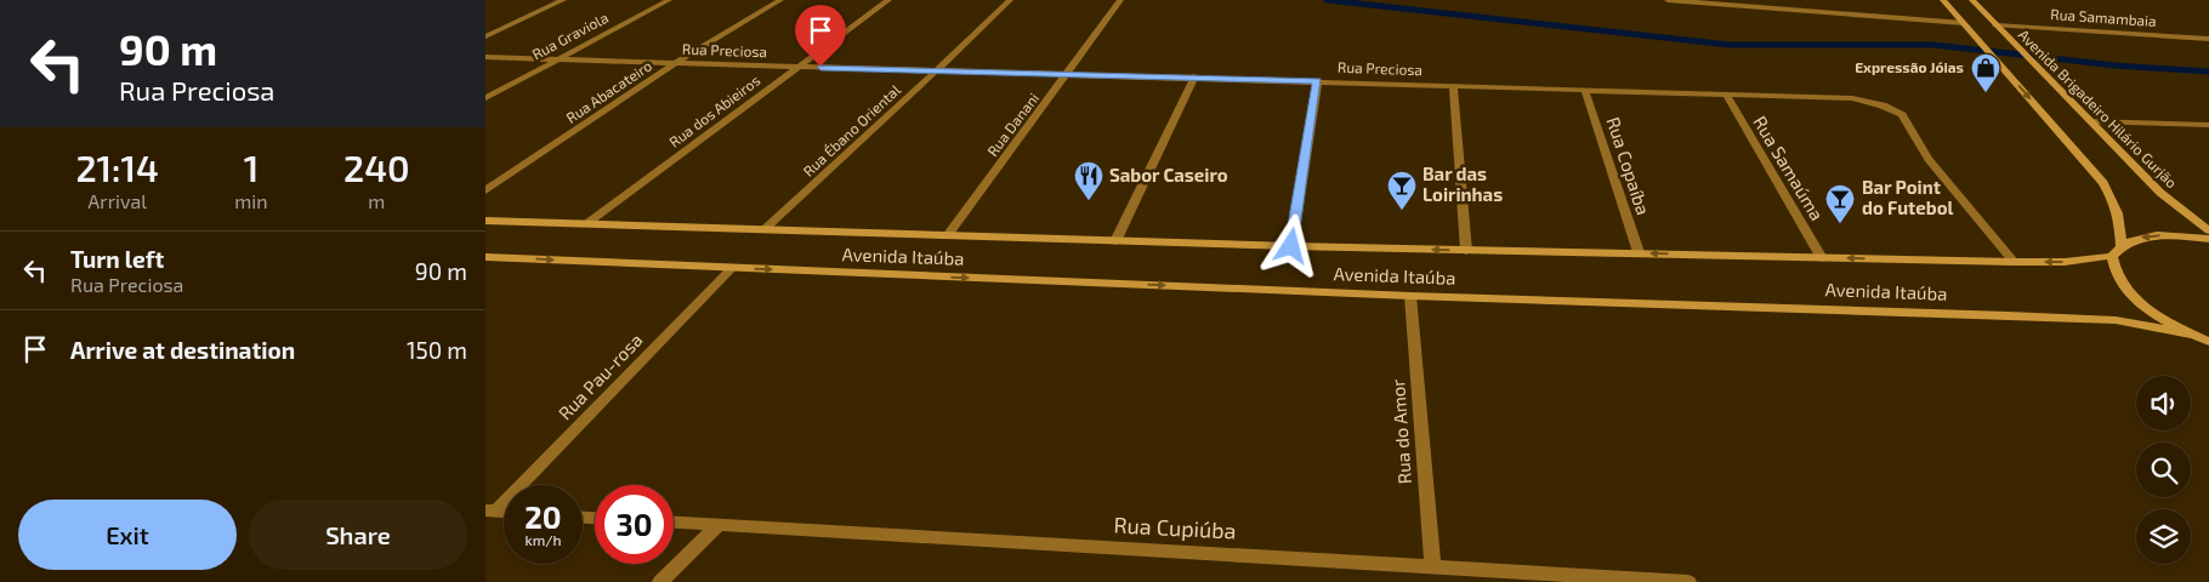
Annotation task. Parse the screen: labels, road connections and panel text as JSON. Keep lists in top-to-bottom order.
{
  "streets": {
    "street": [
      "Rua Samambaia",
      "Rua Graviola",
      "Rua Preciosa",
      "Rua Abacateiro",
      "Avenida Brigadeiro Hilário Gurjão",
      "Rua dos Abieiros",
      "Rua Danani",
      "Rua Ébano Oriental",
      "Rua Copaíba",
      "Rua Samaúma",
      "Avenida Itaúba",
      "Rua Pau-rosa",
      "Rua do Amor",
      "Rua Cupiúba"
    ]
  },
  "crossings": [
    ["Rua Samambaia", "Avenida Brigadeiro Hilário Gurjão"],
    ["Rua Graviola", "Rua Preciosa"],
    ["Rua Preciosa", "Rua Abacateiro"],
    ["Rua Preciosa", "Rua dos Abieiros"],
    ["Rua Preciosa", "Rua Danani"],
    ["Rua Preciosa", "Rua Ébano Oriental"],
    ["Rua Preciosa", "Rua Copaíba"],
    ["Rua Preciosa", "Rua Samaúma"],
    ["Rua Preciosa", "Avenida Itaúba"],
    ["Rua dos Abieiros", "Avenida Itaúba"],
    ["Rua Danani", "Avenida Itaúba"],
    ["Rua Ébano Oriental", "Avenida Itaúba"],
    ["Rua Copaíba", "Avenida Itaúba"],
    ["Rua Samaúma", "Avenida Itaúba"],
    ["Avenida Itaúba", "Rua Pau-rosa"],
    ["Avenida Itaúba", "Rua do Amor"],
    ["Rua do Amor", "Rua Cupiúba"]
  ],
  "places": {
    "shop": ["Expressão Jóias"],
    "restaurant": ["Sabor Caseiro"],
    "bar": ["Bar das Loirinhas", "Bar Point do Futebol"]
  },
  "page": {
    "turn": ["90 m", "Rua Preciosa"],
    "eta": [
      "21:14",
      "Arrival",
      "1",
      "min",
      "240",
      "m"
    ],
    "list": [
      {
        "name": "Turn left",
        "note": "Rua Preciosa",
        "value": "90 m"
      },
      {
        "name": "Arrive at destination",
        "value": "150 m"
      }
    ],
    "speed": "20 km/h",
    "limit": "30",
    "buttons": ["Exit", "Share"]
  }
}
